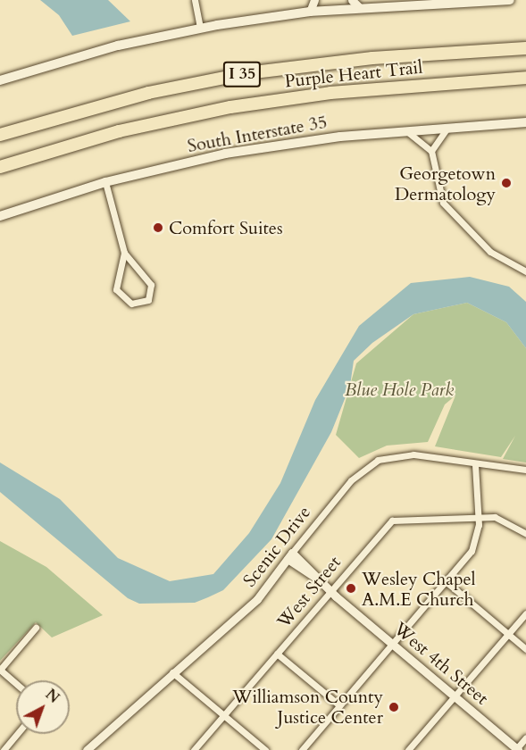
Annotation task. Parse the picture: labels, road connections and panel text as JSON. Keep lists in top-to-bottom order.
{
  "streets": {
    "highway": ["I 35", "Purple Heart Trail"],
    "main road": ["South Interstate 35"],
    "street": ["Scenic Drive", "West Street", "West 4th Street"]
  },
  "crossings": [
    ["Scenic Drive", "West 4th Street"],
    ["West Street", "West 4th Street"]
  ],
  "parks": ["Blue Hole Park"],
  "places": [
    "Georgetown Dermatology",
    "Comfort Suites",
    "Wesley Chapel A.M.E Church",
    "Williamson County Justice Center"
  ],
  "north": "top right"
}
